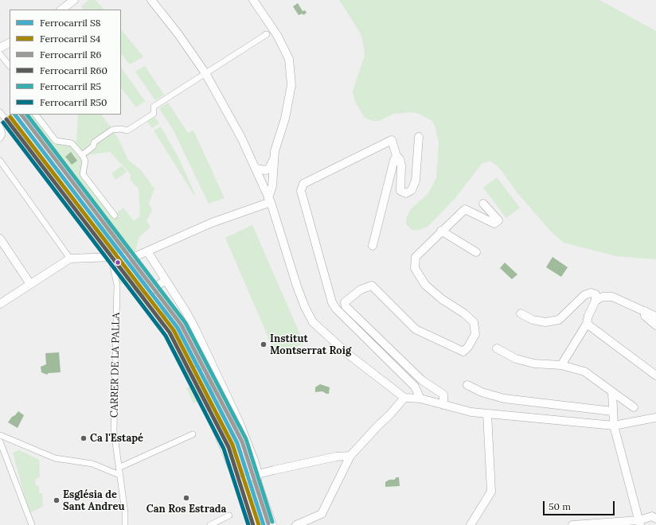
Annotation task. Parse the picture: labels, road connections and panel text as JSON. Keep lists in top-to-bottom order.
{
  "streets": {
    "street": ["CARRER DE LA PALLA"]
  },
  "places": [
    "Institut Montserrat Roig",
    "Ca l'Estapé",
    "Can Ros Estrada",
    "Església de Sant Andreu"
  ],
  "lines": [
    "rail line S8",
    "rail line R6",
    "rail line R5",
    "rail line S4",
    "rail line R60",
    "rail line R50"
  ],
  "legend": [
    "Ferrocarril S8",
    "Ferrocarril S4",
    "Ferrocarril R6",
    "Ferrocarril R60",
    "Ferrocarril R5",
    "Ferrocarril R50"
  ],
  "scale_bar": "50 m"
}
